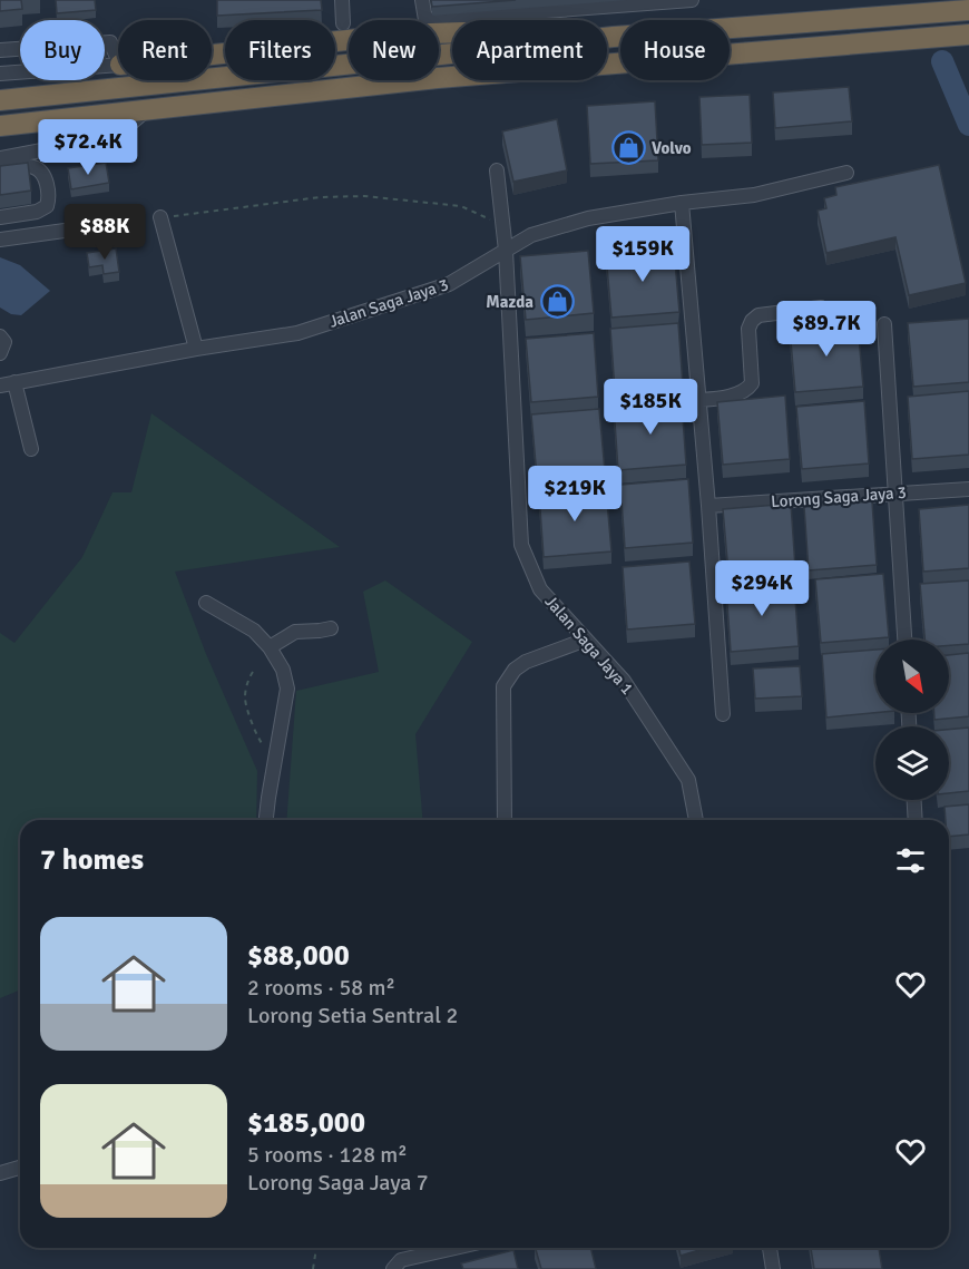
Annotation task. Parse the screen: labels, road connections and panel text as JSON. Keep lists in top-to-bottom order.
{
  "streets": {
    "street": ["Jalan Saga Jaya 3", "Lorong Saga Jaya 3", "Jalan Saga Jaya 1"]
  },
  "crossings": [
    ["Jalan Saga Jaya 3", "Jalan Saga Jaya 1"]
  ],
  "places": {
    "shop": ["Volvo", "Mazda"]
  },
  "north": "bottom right",
  "page": {
    "chip": [
      "Buy",
      "Rent",
      "Filters",
      "New",
      "Apartment",
      "House"
    ],
    "price": [
      "$72.4K",
      "$88K",
      "$159K",
      "$89.7K",
      "$185K",
      "$219K",
      "$294K"
    ],
    "heading": "7 homes",
    "list": [
      {
        "name": "$88,000",
        "note": "2 rooms · 58 m² · Lorong Setia Sentral 2"
      },
      {
        "name": "$185,000",
        "note": "5 rooms · 128 m² · Lorong Saga Jaya 7"
      }
    ]
  }
}
